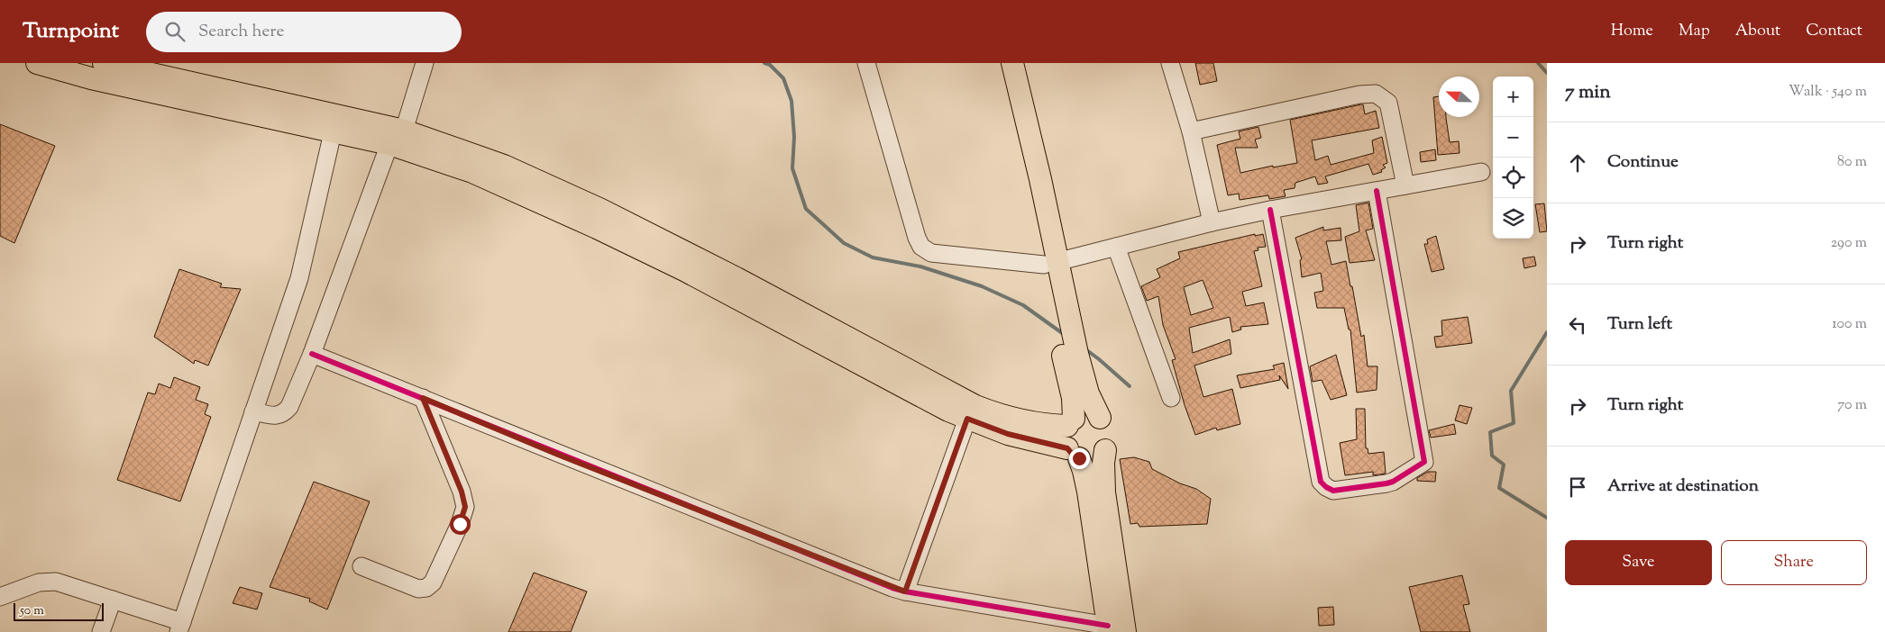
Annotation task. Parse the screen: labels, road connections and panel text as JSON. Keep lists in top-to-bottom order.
{
  "scale_bar": "50 m",
  "north": "left",
  "page": {
    "header": "Turnpoint",
    "search": "Search here",
    "nav": [
      "Home",
      "Map",
      "About",
      "Contact"
    ],
    "heading": ["7 min", "Walk · 540 m"],
    "map_buttons": ["+", "−"],
    "list": [
      ["Continue", "80 m"],
      ["Turn right", "290 m"],
      ["Turn left", "100 m"],
      ["Turn right", "70 m"],
      "Arrive at destination"
    ],
    "buttons": ["Save", "Share"],
    "scale": "50 m"
  }
}
